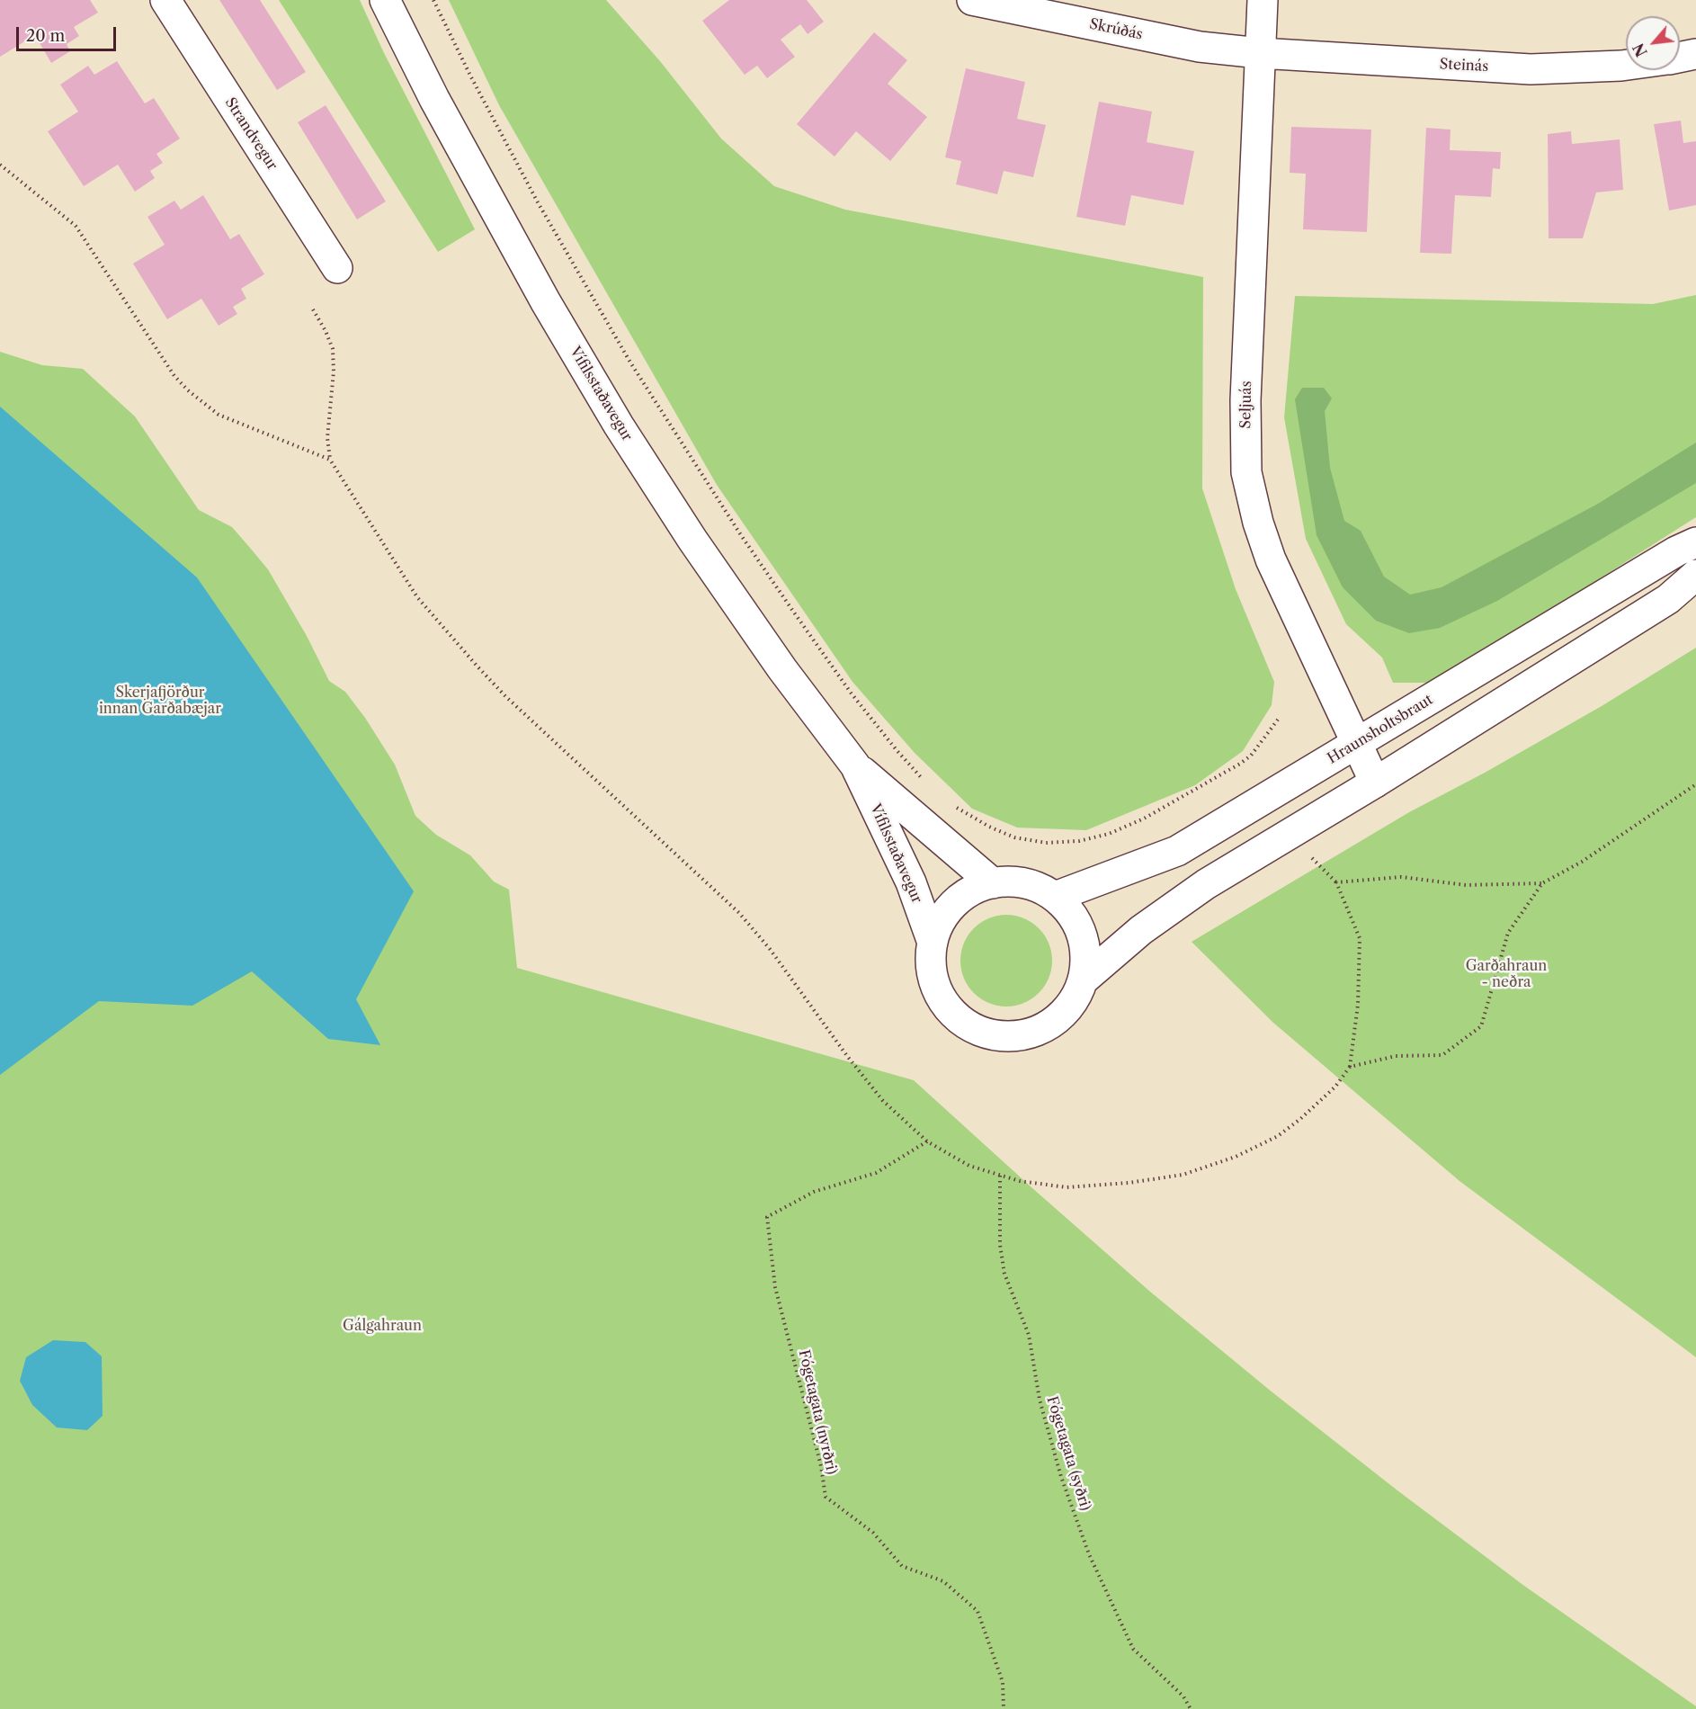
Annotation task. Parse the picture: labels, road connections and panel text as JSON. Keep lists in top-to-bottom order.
{
  "streets": {
    "street": [
      "Skrúðás",
      "Steinás",
      "Strandvegur",
      "Vífilsstaðavegur",
      "Seljuás",
      "Hraunsholtsbraut"
    ],
    "path": ["Fógetagata (nyrðri)", "Fógetagata (syðri)"]
  },
  "crossings": [
    ["Skrúðás", "Steinás"],
    ["Skrúðás", "Seljuás"],
    ["Steinás", "Seljuás"],
    ["Vífilsstaðavegur", "Seljuás"],
    ["Vífilsstaðavegur", "Hraunsholtsbraut"],
    ["Seljuás", "Hraunsholtsbraut"]
  ],
  "parks": ["Skerjafjörður innan Garðabæjar", "Garðahraun - neðra", "Gálgahraun"],
  "scale_bar": "20 m",
  "north": "bottom left"
}
